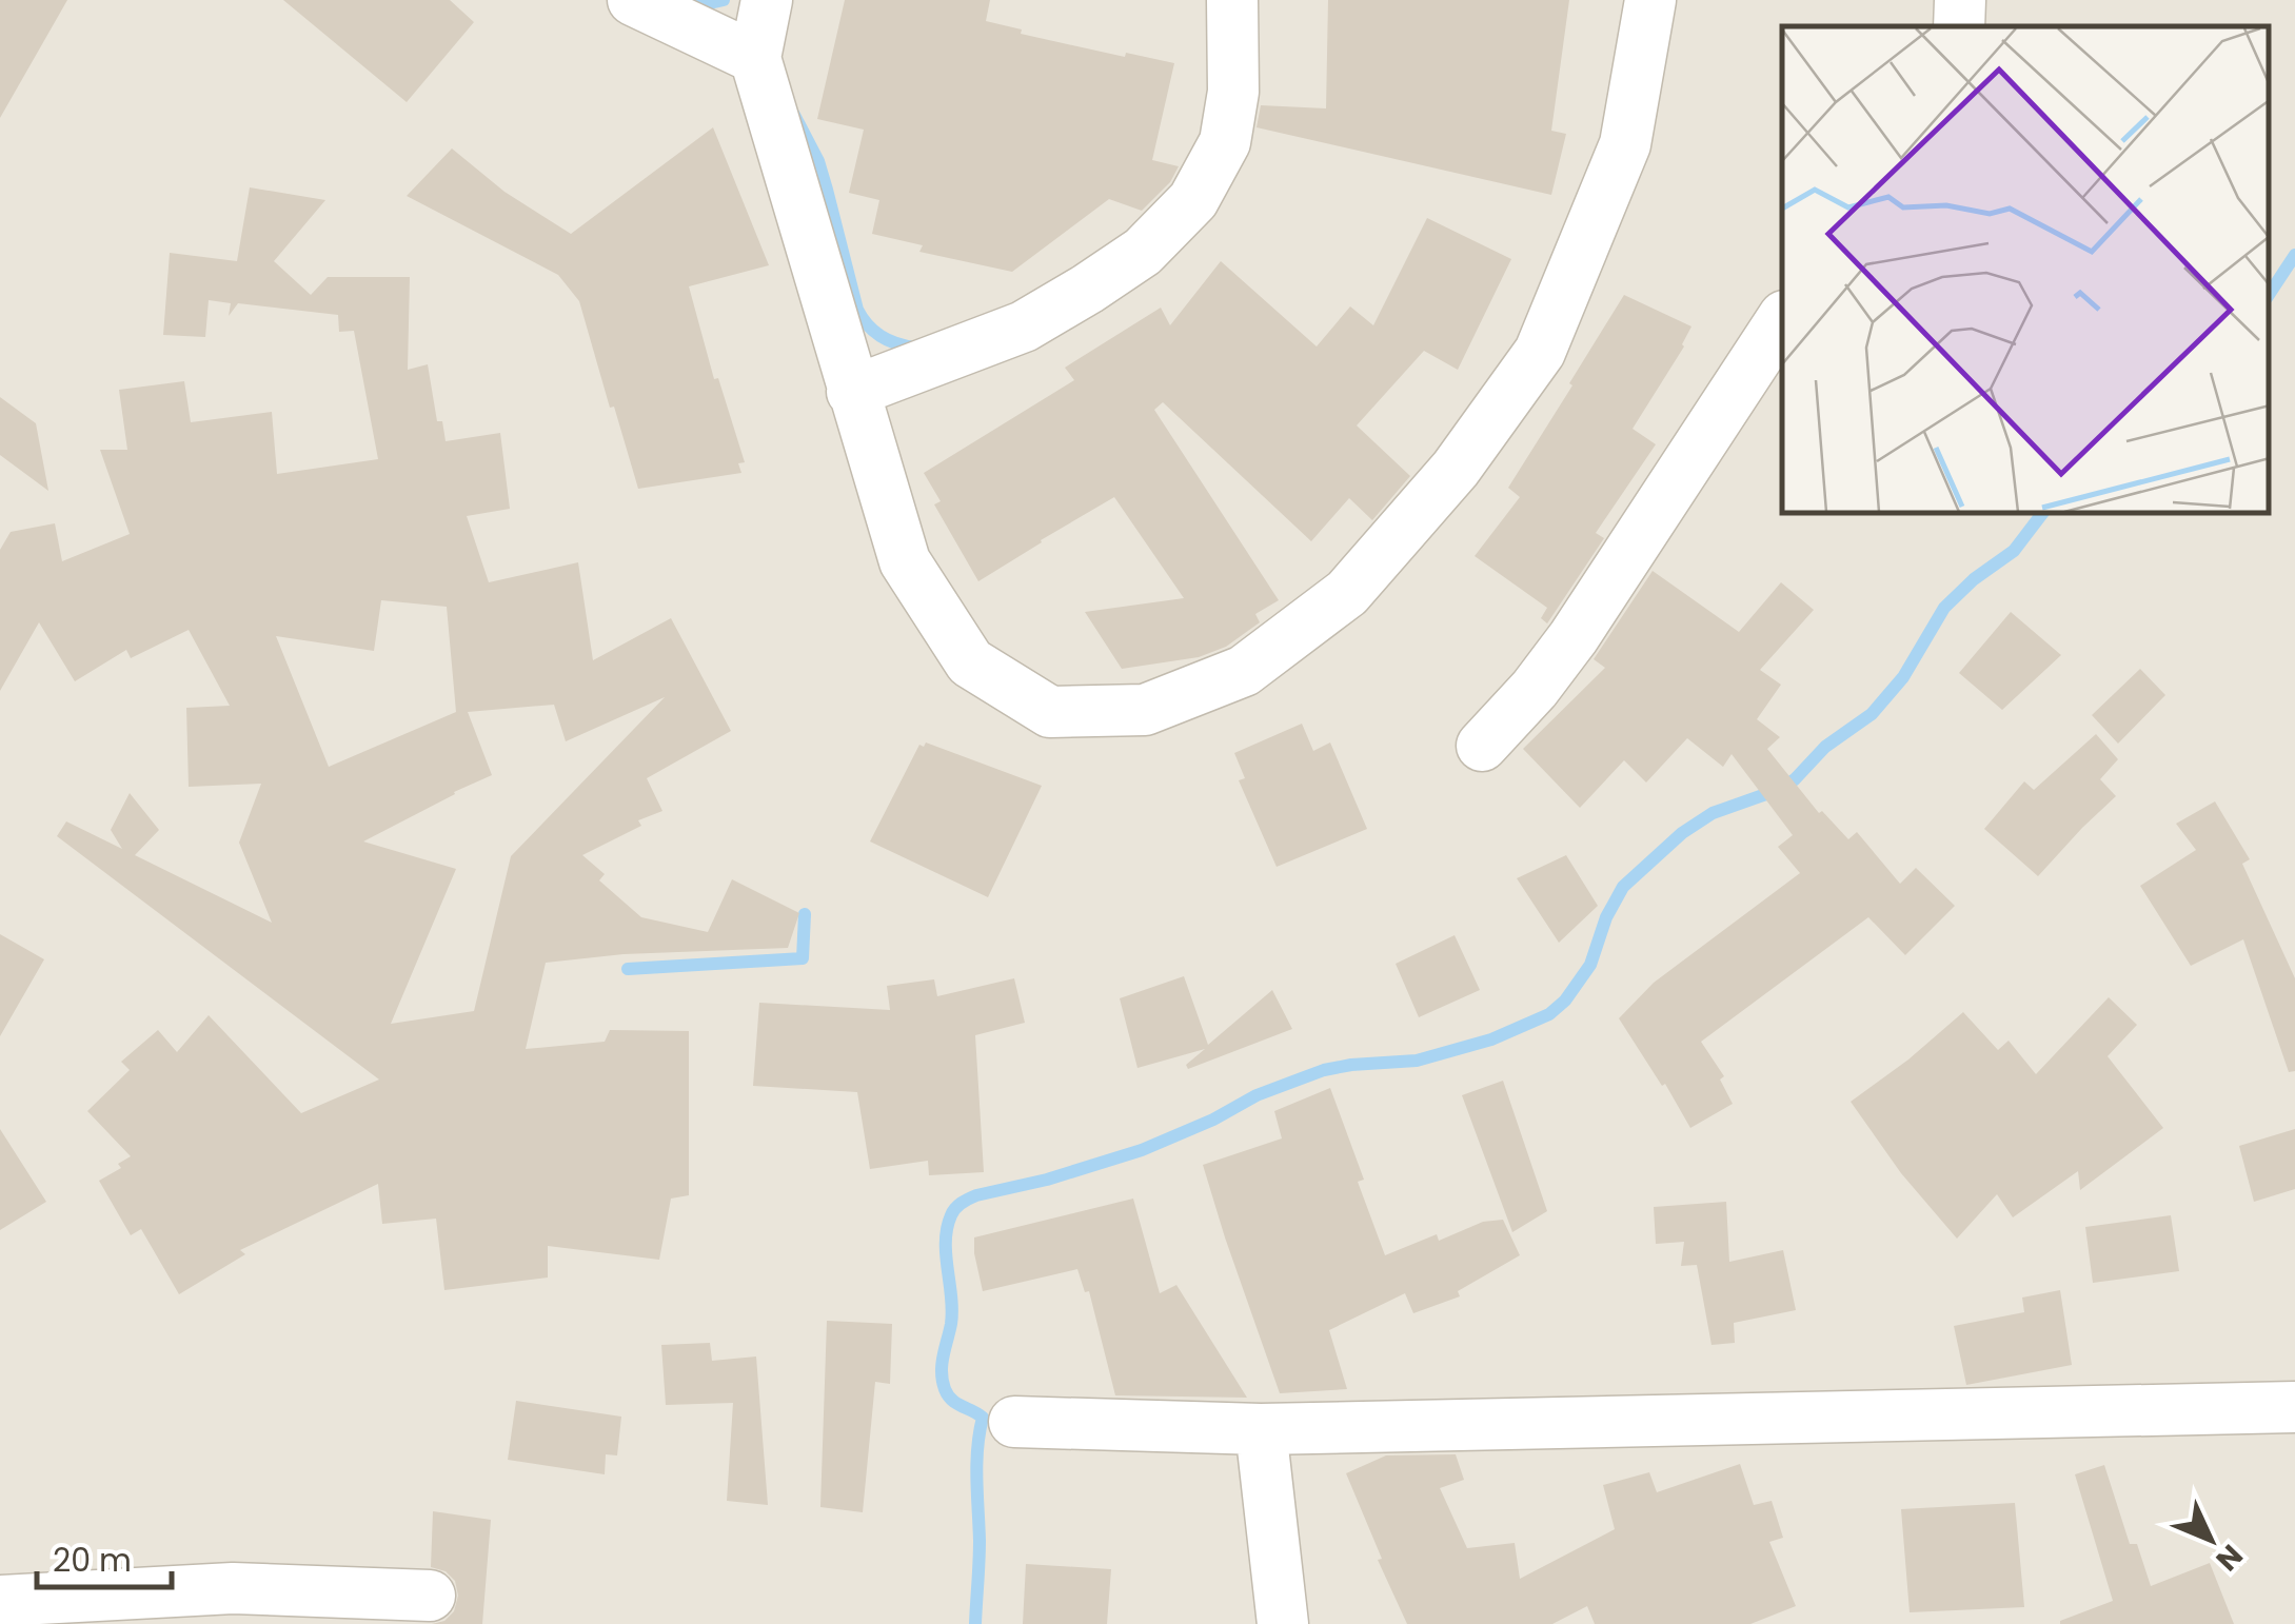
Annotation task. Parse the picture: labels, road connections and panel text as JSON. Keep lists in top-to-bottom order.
{
  "scale_bar": "20 m",
  "north": "bottom right"
}
